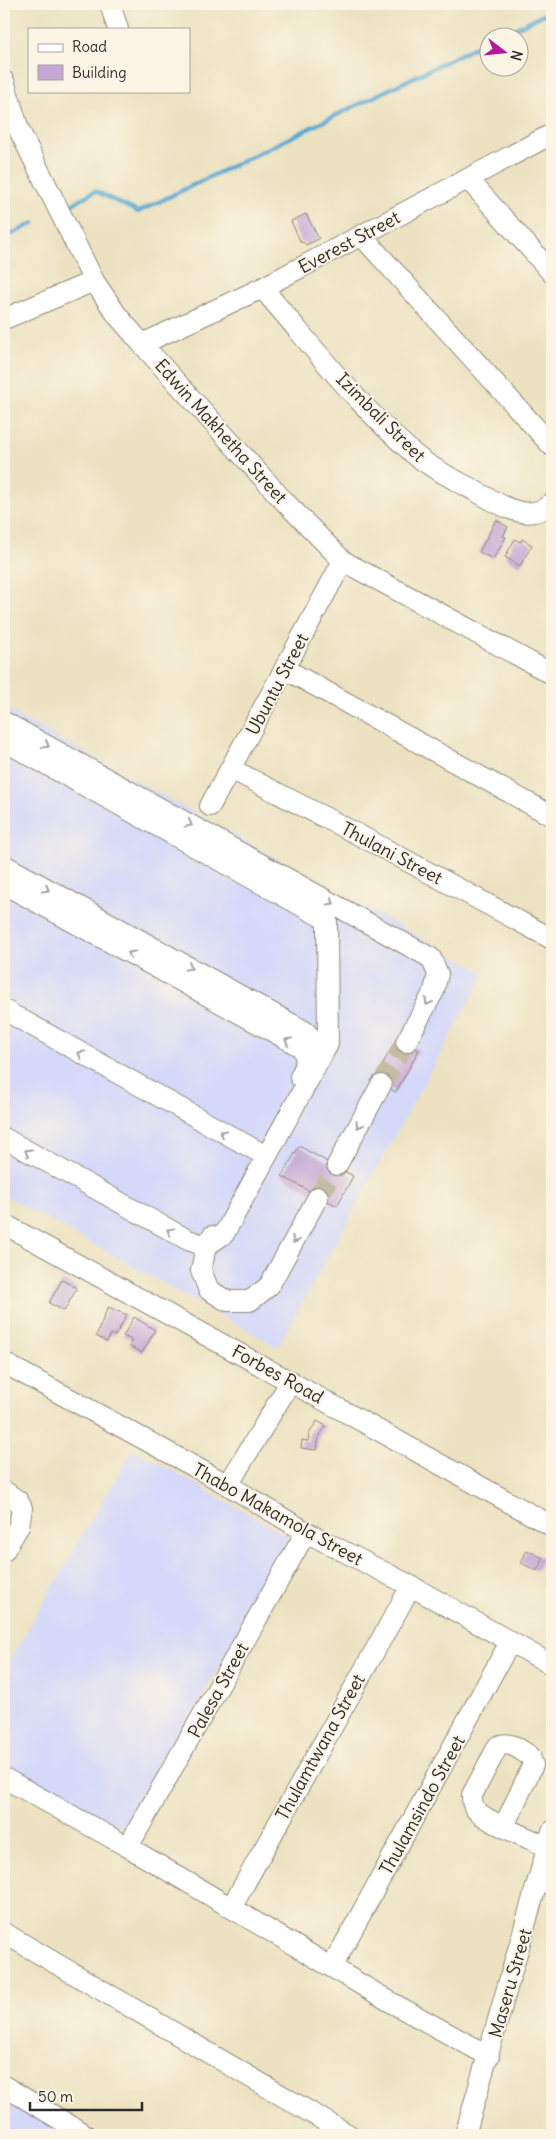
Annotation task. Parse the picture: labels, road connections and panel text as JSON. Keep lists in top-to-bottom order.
{
  "streets": {
    "street": [
      "Everest Street",
      "Izimbali Street",
      "Edwin Makhetha Street",
      "Ubuntu Street",
      "Thulani Street",
      "Forbes Road",
      "Thabo Makamola Street",
      "Palesa Street",
      "Thulamtwana Street",
      "Thulamsindo Street",
      "Maseru Street"
    ]
  },
  "crossings": [
    ["Everest Street", "Izimbali Street"],
    ["Everest Street", "Edwin Makhetha Street"],
    ["Edwin Makhetha Street", "Ubuntu Street"],
    ["Ubuntu Street", "Thulani Street"],
    ["Thabo Makamola Street", "Palesa Street"],
    ["Thabo Makamola Street", "Thulamtwana Street"],
    ["Thabo Makamola Street", "Thulamsindo Street"]
  ],
  "legend": ["Road", "Building"],
  "scale_bar": "50 m",
  "north": "right"
}
